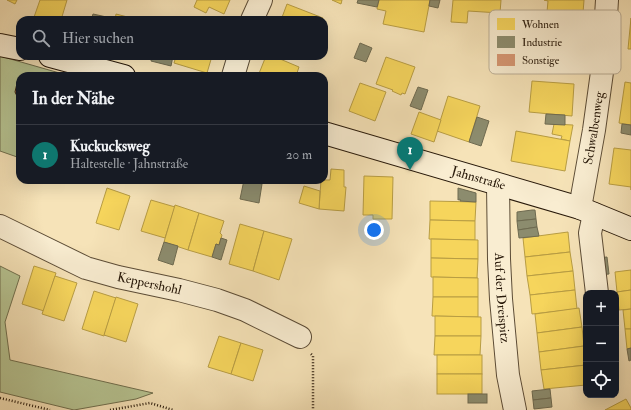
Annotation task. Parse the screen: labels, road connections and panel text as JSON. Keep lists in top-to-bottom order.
{
  "streets": {
    "street": [
      "Schwalbenweg",
      "Jahnstraße",
      "Keppershohl",
      "Auf der Dreispitz"
    ]
  },
  "crossings": [
    ["Schwalbenweg", "Jahnstraße"],
    ["Jahnstraße", "Auf der Dreispitz"]
  ],
  "legend": ["Wohnen", "Industrie", "Sonstige"],
  "page": {
    "search": "Hier suchen",
    "heading": "In der Nähe",
    "list": [
      {
        "mark": "1",
        "name": "Kuckucksweg",
        "note": "Haltestelle · Jahnstraße",
        "value": "20 m"
      }
    ],
    "pins": "1",
    "map_buttons": ["+", "−"]
  }
}
